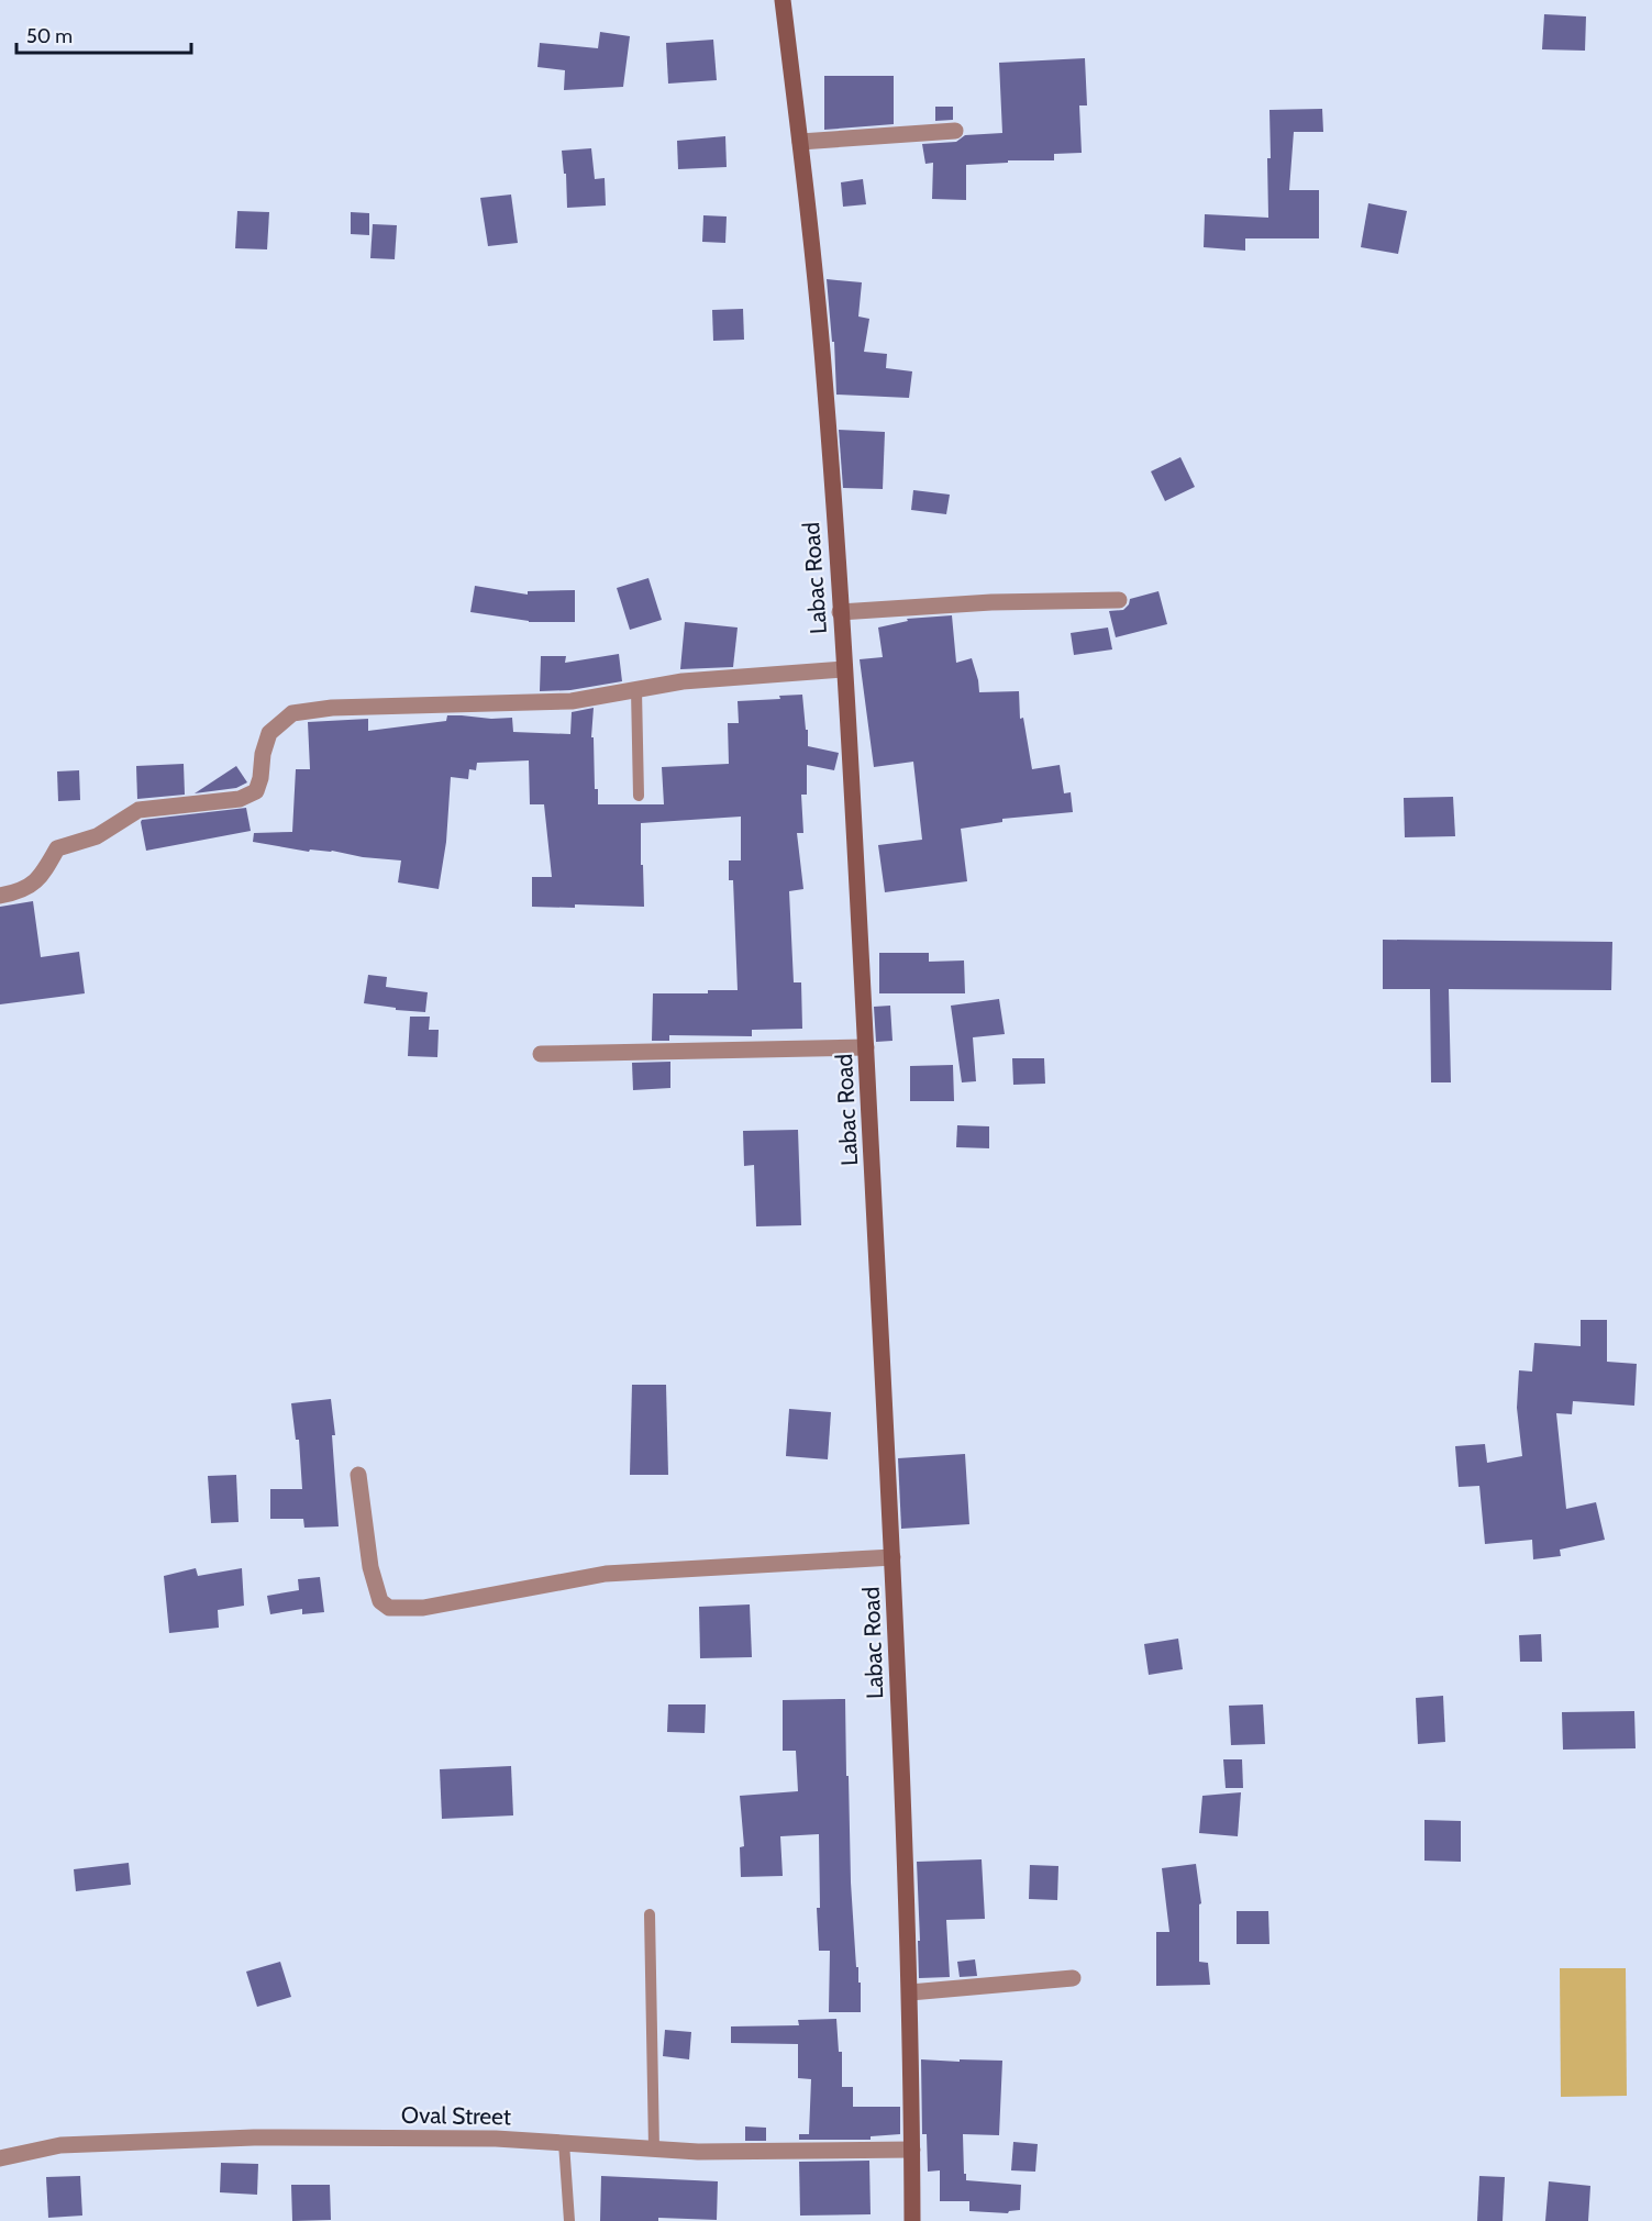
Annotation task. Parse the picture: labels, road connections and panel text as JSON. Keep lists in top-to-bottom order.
{
  "streets": {
    "street": ["Labac Road", "Oval Street"]
  },
  "crossings": [
    ["Labac Road", "Oval Street"]
  ],
  "scale_bar": "50 m"
}
